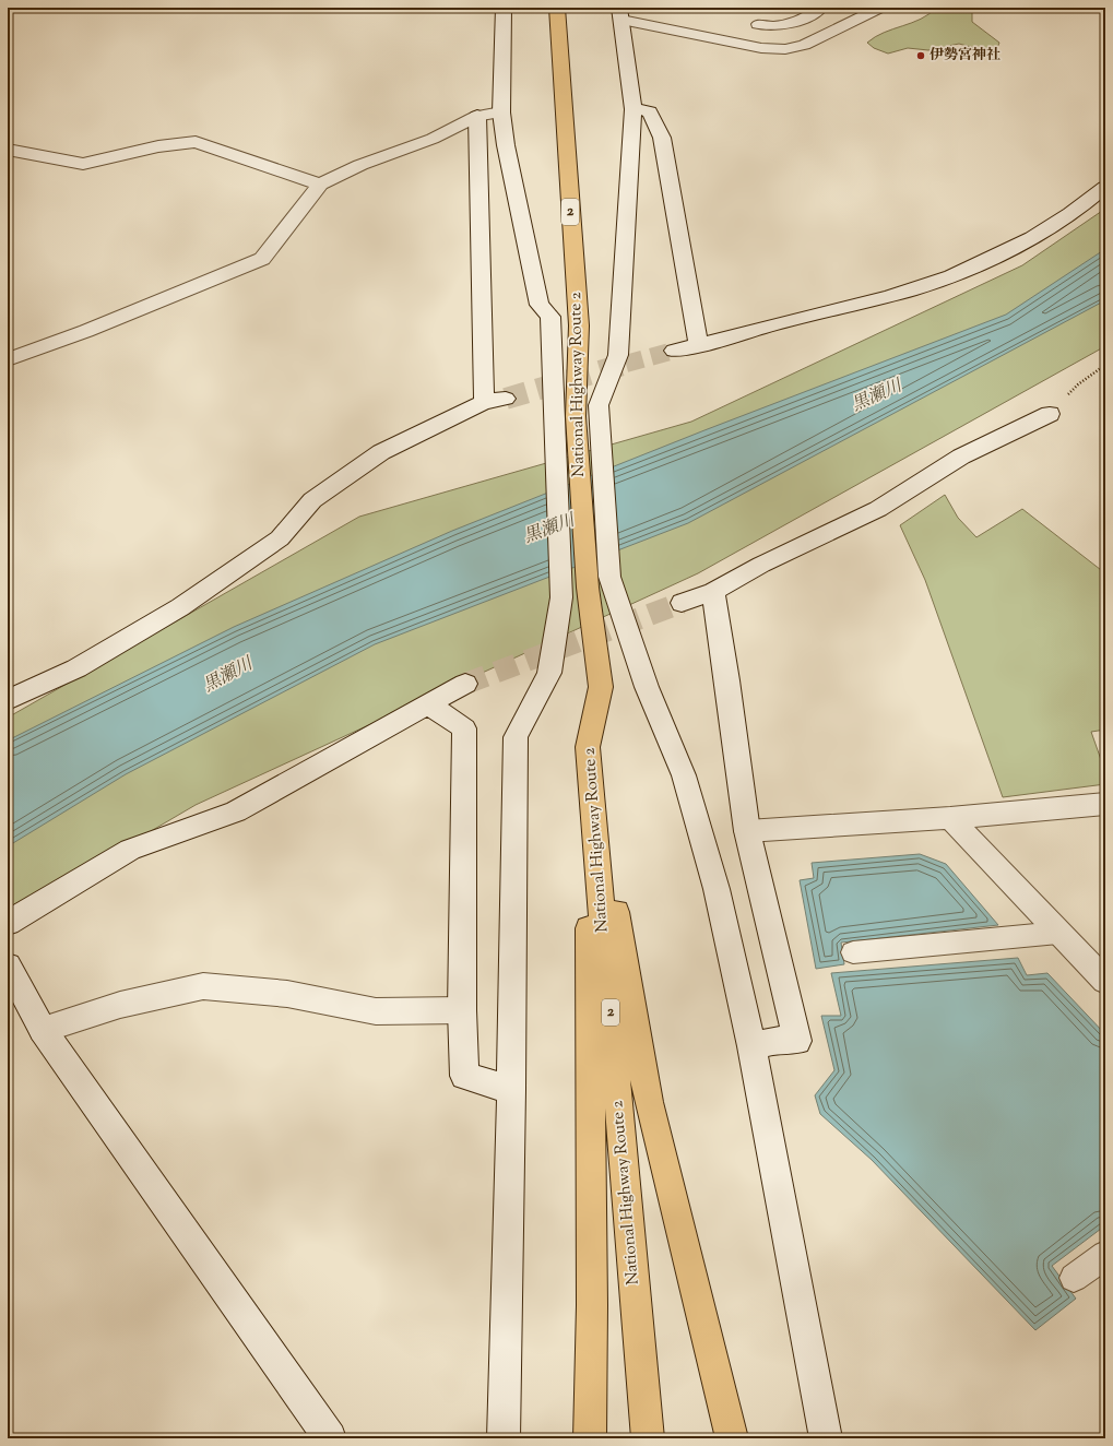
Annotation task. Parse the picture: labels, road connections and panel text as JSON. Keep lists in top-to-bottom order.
{
  "streets": {
    "highway": ["2", "National Highway Route 2"]
  },
  "water": ["黒瀬川"],
  "places": ["伊勢宮神社"]
}
